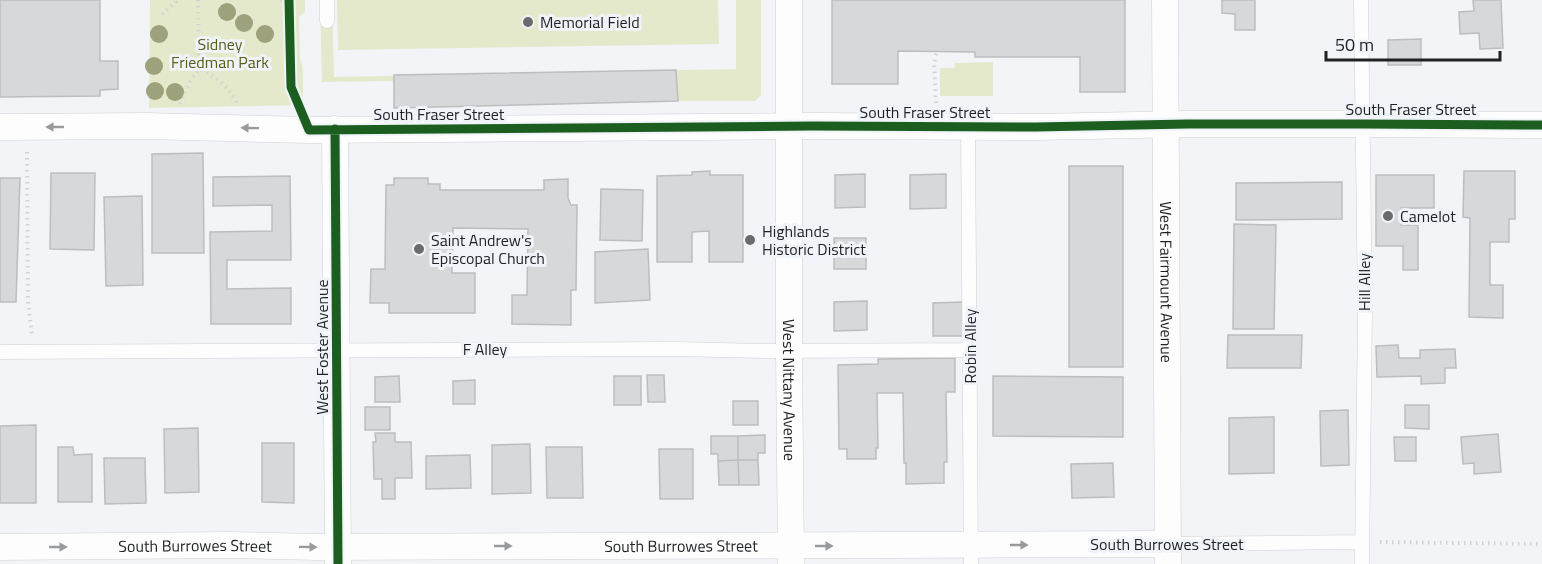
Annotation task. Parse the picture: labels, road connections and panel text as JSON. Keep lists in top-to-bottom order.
{
  "streets": {
    "street": [
      "South Fraser Street",
      "West Fairmount Avenue",
      "West Foster Avenue",
      "West Nittany Avenue",
      "South Burrowes Street"
    ],
    "lane": ["Hill Alley", "Robin Alley", "F Alley"]
  },
  "crossings": [
    ["South Fraser Street", "West Fairmount Avenue"],
    ["South Fraser Street", "Hill Alley"],
    ["South Fraser Street", "Robin Alley"],
    ["South Fraser Street", "West Foster Avenue"],
    ["South Fraser Street", "West Nittany Avenue"],
    ["West Fairmount Avenue", "South Burrowes Street"],
    ["Hill Alley", "South Burrowes Street"],
    ["Robin Alley", "F Alley"],
    ["Robin Alley", "South Burrowes Street"],
    ["West Foster Avenue", "F Alley"],
    ["West Foster Avenue", "South Burrowes Street"],
    ["F Alley", "West Nittany Avenue"],
    ["West Nittany Avenue", "South Burrowes Street"]
  ],
  "one_way": ["South Burrowes Street"],
  "parks": ["Sidney Friedman Park"],
  "places": [
    "Memorial Field",
    "Camelot",
    "Highlands Historic District",
    "Saint Andrew's Episcopal Church"
  ],
  "scale_bar": "50 m"
}
